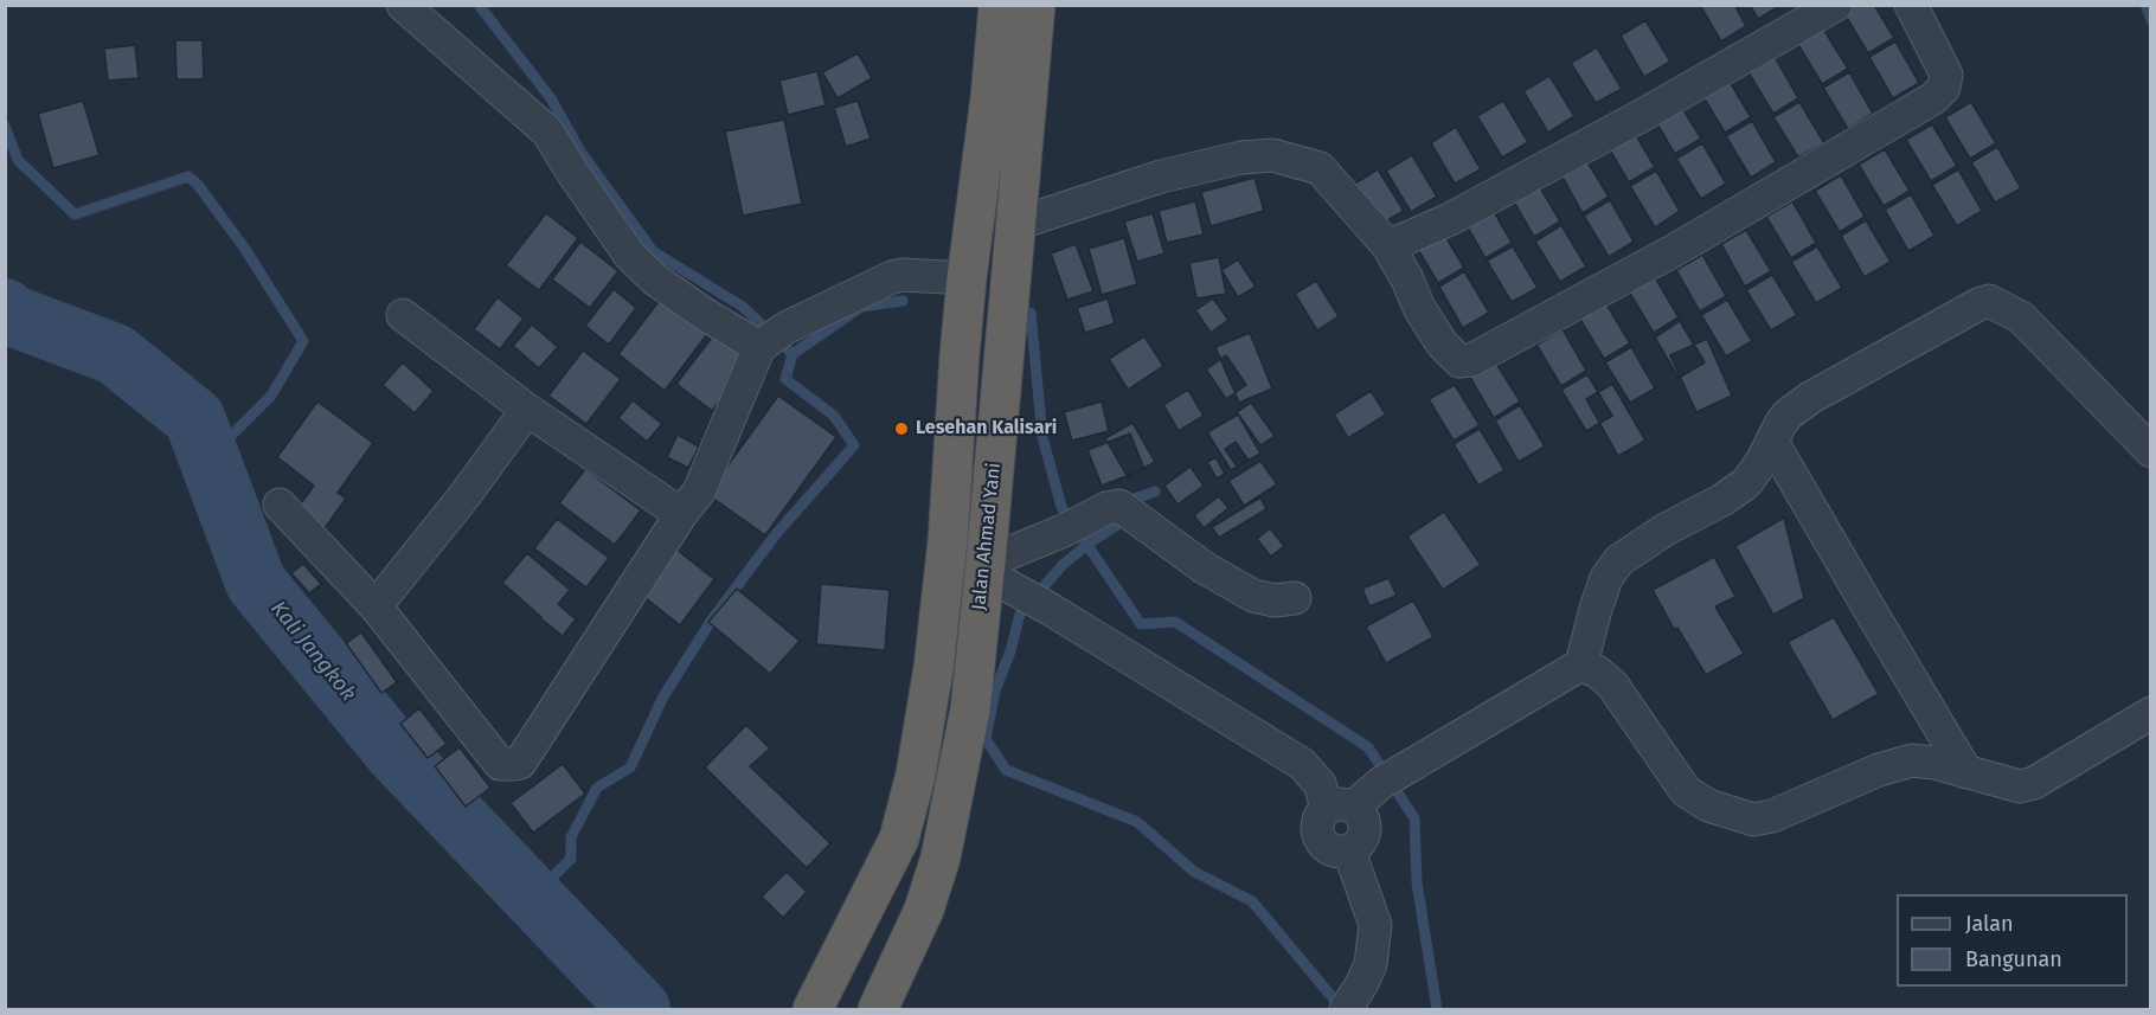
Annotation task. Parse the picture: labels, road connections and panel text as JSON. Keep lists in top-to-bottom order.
{
  "streets": {
    "highway": ["Jalan Ahmad Yani"]
  },
  "water": ["Kali Jangkok"],
  "places": ["Lesehan Kalisari"],
  "legend": ["Jalan", "Bangunan"]
}
